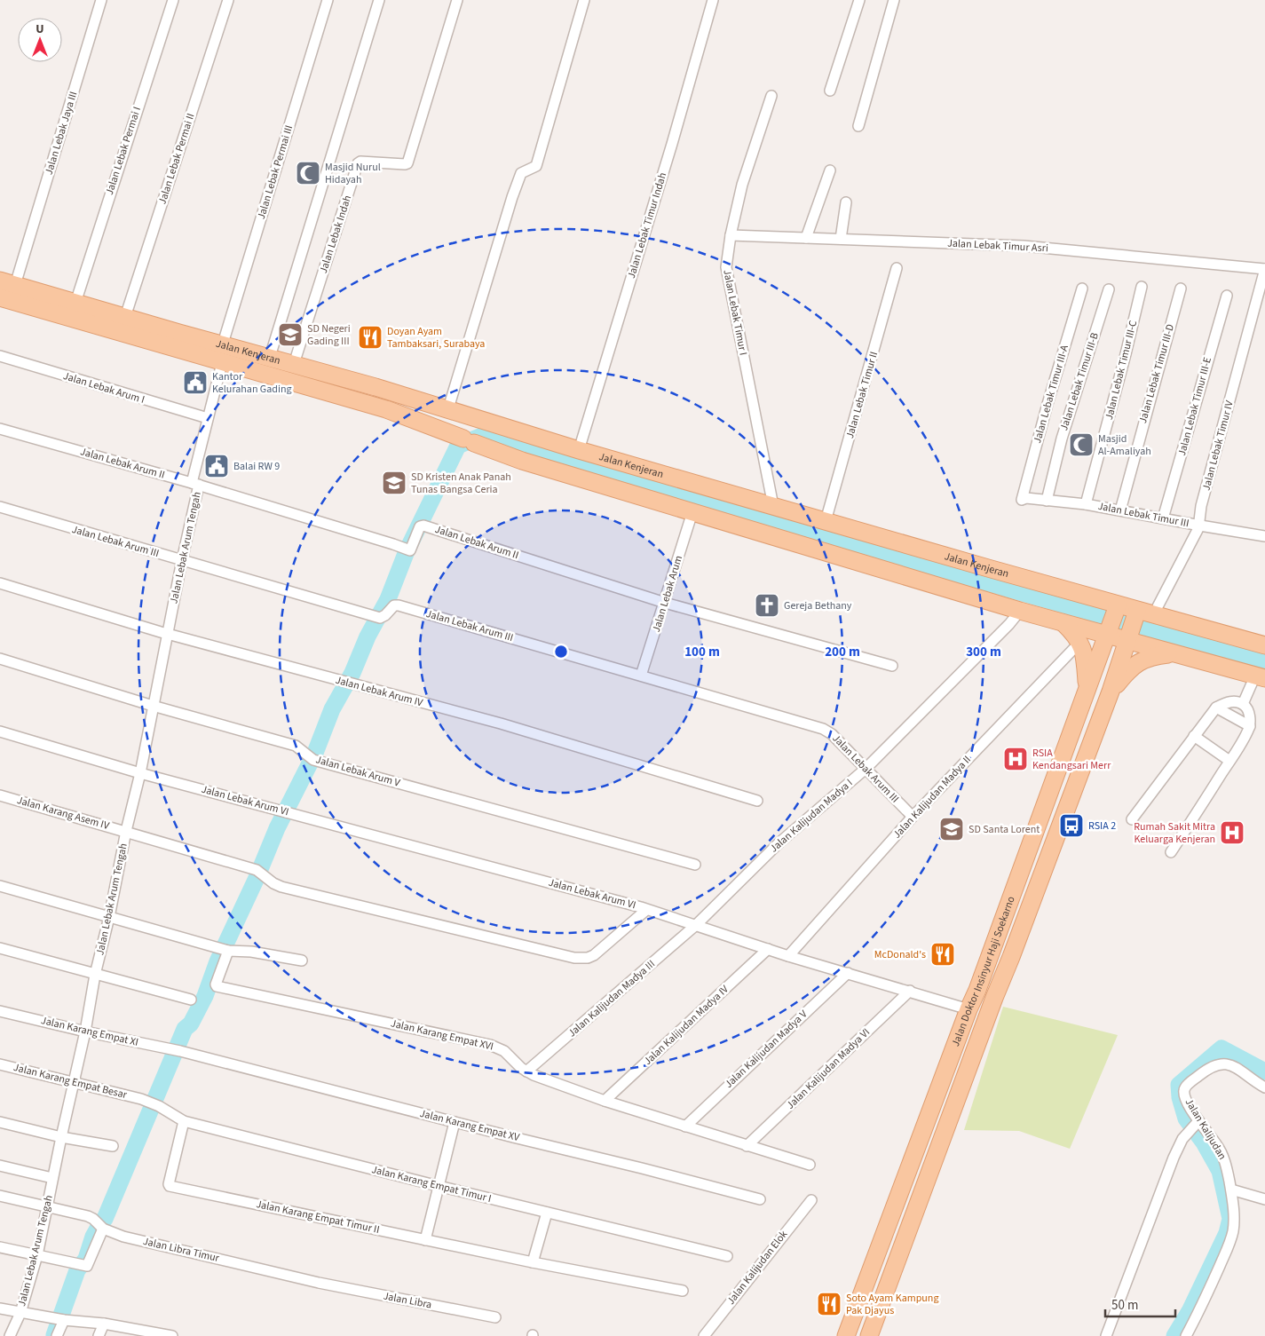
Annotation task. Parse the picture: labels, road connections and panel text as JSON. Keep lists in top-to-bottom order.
{
  "streets": {
    "main road": ["Jalan Kenjeran", "Jalan Doktor Insinyur Haji Soekarno"],
    "street": [
      "Jalan Lebak Jaya III",
      "Jalan Lebak Permai I",
      "Jalan Lebak Permai II",
      "Jalan Lebak Permai III",
      "Jalan Lebak Timur Indah",
      "Jalan Lebak Indah",
      "Jalan Lebak Timur Asri",
      "Jalan Lebak Timur I",
      "Jalan Lebak Timur III-C",
      "Jalan Lebak Timur III-D",
      "Jalan Lebak Timur III-B",
      "Jalan Lebak Arum I",
      "Jalan Lebak Timur III-A",
      "Jalan Lebak Timur II",
      "Jalan Lebak Timur III-E",
      "Jalan Lebak Timur IV",
      "Jalan Lebak Arum II",
      "Jalan Lebak Timur III",
      "Jalan Lebak Arum III",
      "Jalan Lebak Arum Tengah",
      "Jalan Lebak Arum",
      "Jalan Lebak Arum IV",
      "Jalan Lebak Arum V",
      "Jalan Kalijudan Madya II",
      "Jalan Lebak Arum VI",
      "Jalan Karang Asem IV",
      "Jalan Kalijudan Madya I",
      "Jalan Kalijudan Madya III",
      "Jalan Kalijudan Madya IV",
      "Jalan Karang Empat XI",
      "Jalan Karang Empat XVI",
      "Jalan Kalijudan Madya V",
      "Jalan Kalijudan Madya VI",
      "Jalan Karang Empat Besar",
      "Jalan Karang Empat XV",
      "Jalan Kalijudan",
      "Jalan Karang Empat Timur I",
      "Jalan Karang Empat Timur II",
      "Jalan Libra Timur",
      "Jalan Kalijudan Elok",
      "Jalan Libra"
    ]
  },
  "crossings": [
    ["Jalan Lebak Jaya III", "Jalan Kenjeran"],
    ["Jalan Lebak Permai I", "Jalan Kenjeran"],
    ["Jalan Lebak Permai II", "Jalan Kenjeran"],
    ["Jalan Lebak Permai III", "Jalan Kenjeran"],
    ["Jalan Lebak Timur Indah", "Jalan Kenjeran"],
    ["Jalan Lebak Indah", "Jalan Kenjeran"],
    ["Jalan Lebak Timur Asri", "Jalan Lebak Timur I"],
    ["Jalan Lebak Timur Asri", "Jalan Lebak Timur IV"],
    ["Jalan Lebak Timur I", "Jalan Kenjeran"],
    ["Jalan Kenjeran", "Jalan Lebak Timur II"],
    ["Jalan Kenjeran", "Jalan Lebak Timur IV"],
    ["Jalan Kenjeran", "Jalan Lebak Arum Tengah"],
    ["Jalan Kenjeran", "Jalan Lebak Arum"],
    ["Jalan Kenjeran", "Jalan Kalijudan Madya I"],
    ["Jalan Kenjeran", "Jalan Doktor Insinyur Haji Soekarno"],
    ["Jalan Lebak Timur III-C", "Jalan Lebak Timur III"],
    ["Jalan Lebak Timur III-D", "Jalan Lebak Timur III"],
    ["Jalan Lebak Timur III-B", "Jalan Lebak Timur III"],
    ["Jalan Lebak Arum I", "Jalan Lebak Arum Tengah"],
    ["Jalan Lebak Timur III-A", "Jalan Lebak Timur III"],
    ["Jalan Lebak Timur III-E", "Jalan Lebak Timur III"],
    ["Jalan Lebak Timur IV", "Jalan Lebak Timur III"],
    ["Jalan Lebak Timur IV", "Jalan Doktor Insinyur Haji Soekarno"],
    ["Jalan Lebak Arum II", "Jalan Lebak Arum Tengah"],
    ["Jalan Lebak Arum II", "Jalan Lebak Arum"],
    ["Jalan Lebak Arum III", "Jalan Lebak Arum Tengah"],
    ["Jalan Lebak Arum III", "Jalan Lebak Arum"],
    ["Jalan Lebak Arum III", "Jalan Kalijudan Madya II"],
    ["Jalan Lebak Arum III", "Jalan Kalijudan Madya I"],
    ["Jalan Lebak Arum Tengah", "Jalan Lebak Arum IV"],
    ["Jalan Lebak Arum Tengah", "Jalan Lebak Arum V"],
    ["Jalan Lebak Arum Tengah", "Jalan Lebak Arum VI"],
    ["Jalan Lebak Arum Tengah", "Jalan Karang Asem IV"],
    ["Jalan Lebak Arum Tengah", "Jalan Karang Empat XI"],
    ["Jalan Lebak Arum Tengah", "Jalan Karang Empat Besar"],
    ["Jalan Lebak Arum Tengah", "Jalan Libra Timur"],
    ["Jalan Lebak Arum VI", "Jalan Karang Asem IV"],
    ["Jalan Kalijudan Madya I", "Jalan Kalijudan Madya III"],
    ["Jalan Kalijudan Madya III", "Jalan Karang Empat XVI"],
    ["Jalan Kalijudan Madya IV", "Jalan Karang Empat XVI"],
    ["Jalan Karang Empat XI", "Jalan Karang Empat XV"],
    ["Jalan Karang Empat XVI", "Jalan Kalijudan Madya V"],
    ["Jalan Karang Empat XVI", "Jalan Kalijudan Madya VI"],
    ["Jalan Karang Empat Besar", "Jalan Karang Empat Timur I"],
    ["Jalan Karang Empat Timur I", "Jalan Karang Empat Timur II"],
    ["Jalan Libra Timur", "Jalan Libra"]
  ],
  "places": {
    "mosque": ["Masjid Nurul Hidayah", "Masjid Al-Amaliyah"],
    "school or university": ["SD Negeri Gading III", "SD Kristen Anak Panah Tunas Bangsa Ceria", "SD Santa Lorent"],
    "restaurant": ["Doyan Ayam Tambaksari, Surabaya", "McDonald's", "Soto Ayam Kampung Pak Djayus"],
    "public building": ["Kantor Kelurahan Gading", "Balai RW 9"],
    "church": ["Gereja Bethany"],
    "hospital": ["RSIA Kendangsari Merr", "Rumah Sakit Mitra Keluarga Kenjeran"],
    "bus stop": ["RSIA 2"]
  },
  "scale_bar": "50 m",
  "north": "top",
  "rings": ["100 m", "200 m", "300 m"]
}
